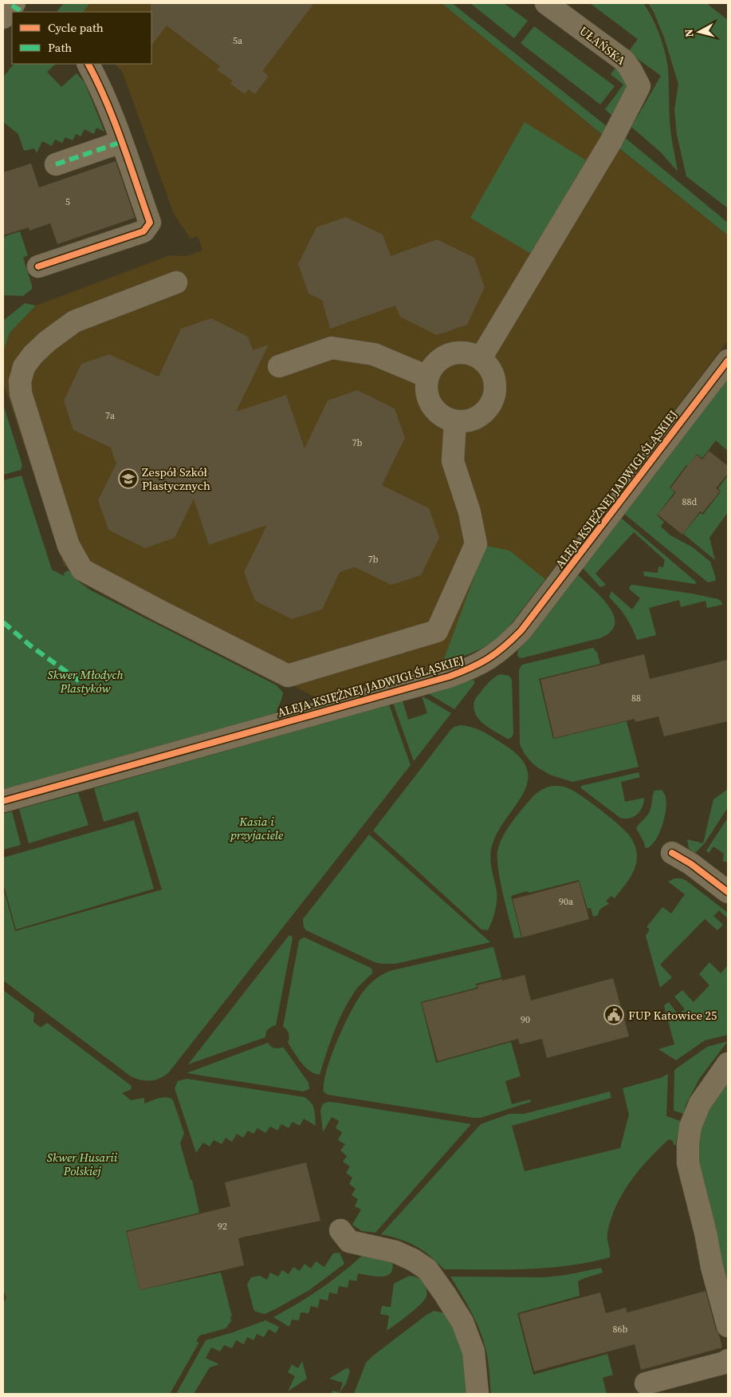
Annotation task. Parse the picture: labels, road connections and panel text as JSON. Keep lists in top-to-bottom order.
{
  "streets": {
    "street": ["UŁAŃSKA", "ALEJA KSIĘŻNEJ JADWIGI ŚLĄSKIEJ"]
  },
  "parks": ["Skwer Młodych Plastyków", "Kasia i przyjaciele", "Skwer Husarii Polskiej"],
  "places": {
    "school or university": ["Zespół Szkół Plastycznych"],
    "public building": ["FUP Katowice 25"]
  },
  "house_numbers": [
    "5a",
    "5",
    "7a",
    "7b",
    "88d",
    "7b",
    "88",
    "90a",
    "90",
    "92",
    "86b"
  ],
  "legend": ["Cycle path", "Path"],
  "north": "left"
}
